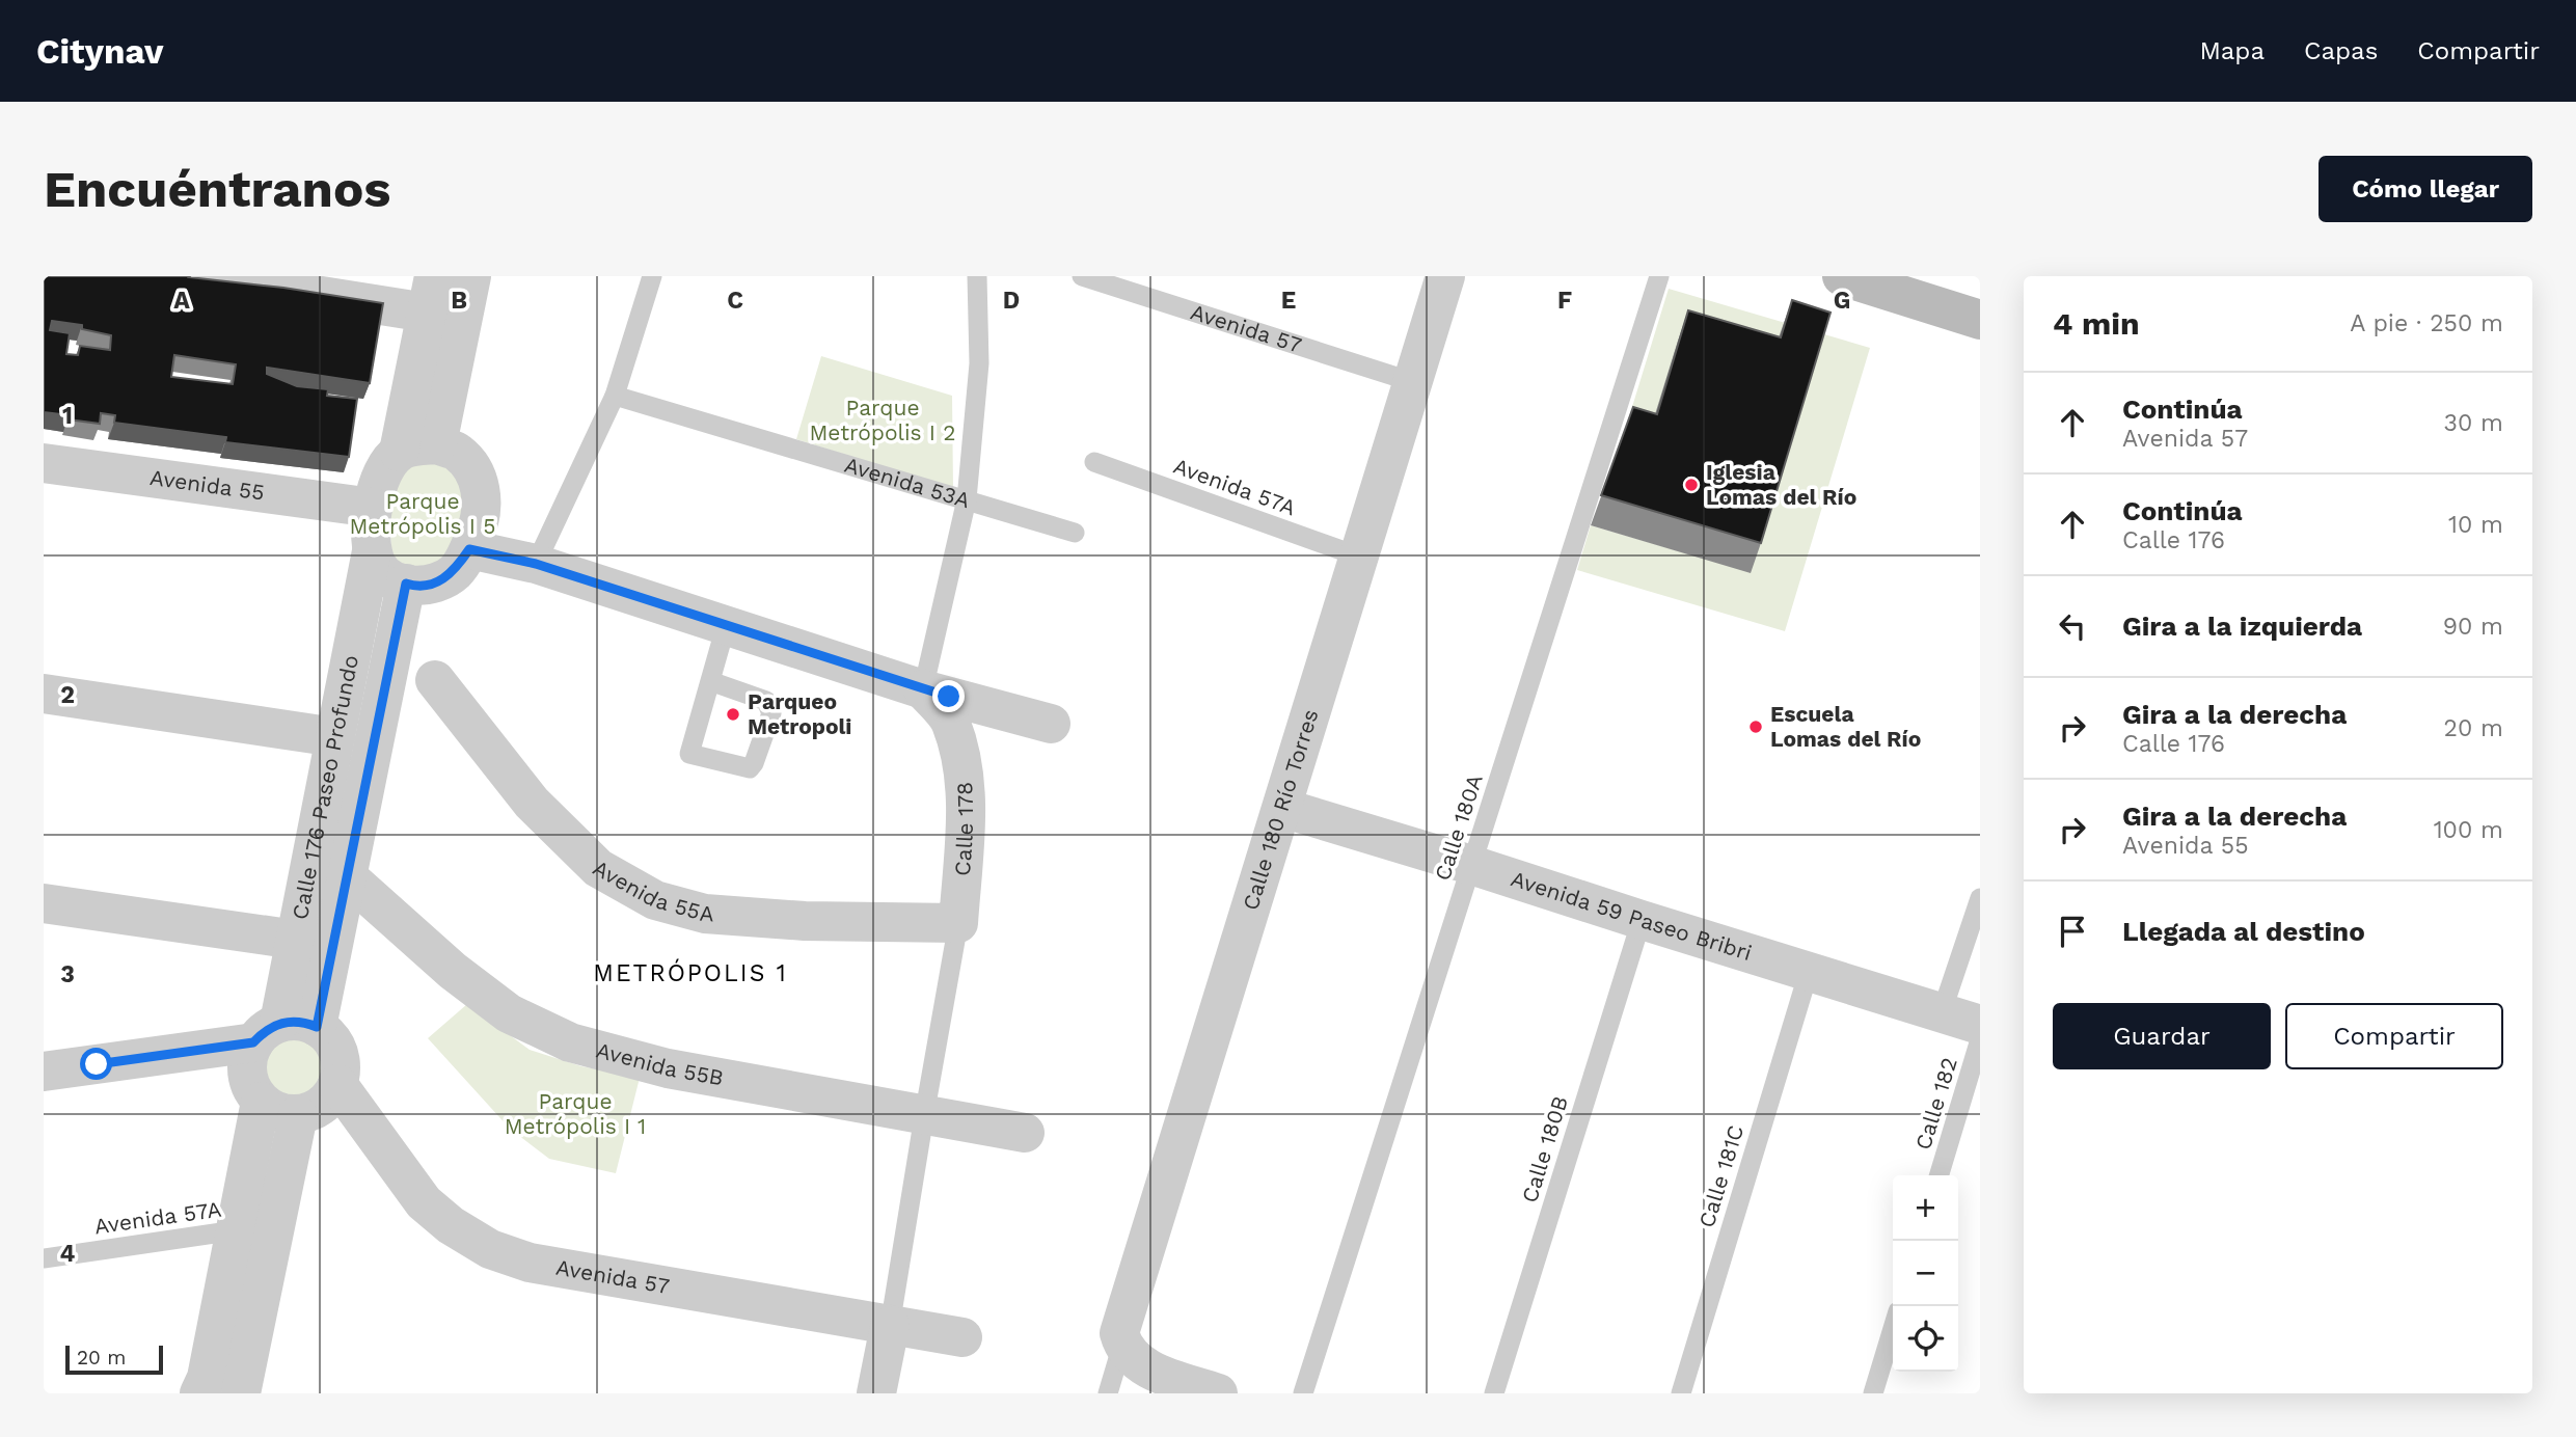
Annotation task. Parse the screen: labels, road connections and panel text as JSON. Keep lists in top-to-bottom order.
{
  "streets": {
    "street": [
      "Avenida 57",
      "Avenida 55",
      "Calle 176 Paseo Profundo",
      "Calle 180 Río Torres",
      "Calle 178",
      "Avenida 55A",
      "Avenida 59 Paseo Bribri",
      "Avenida 55B"
    ],
    "lane": [
      "Avenida 53A",
      "Avenida 57A",
      "Calle 180A",
      "Calle 182",
      "Calle 180B",
      "Calle 181C"
    ]
  },
  "crossings": [
    ["Avenida 57", "Calle 176 Paseo Profundo"],
    ["Avenida 57", "Calle 180 Río Torres"],
    ["Avenida 57", "Calle 178"],
    ["Avenida 55", "Calle 176 Paseo Profundo"],
    ["Avenida 57A", "Calle 180 Río Torres"],
    ["Calle 176 Paseo Profundo", "Avenida 55B"],
    ["Calle 180 Río Torres", "Avenida 59 Paseo Bribri"],
    ["Calle 180A", "Avenida 59 Paseo Bribri"],
    ["Calle 178", "Avenida 55A"],
    ["Calle 178", "Avenida 55B"],
    ["Avenida 59 Paseo Bribri", "Calle 180B"],
    ["Avenida 59 Paseo Bribri", "Calle 181C"]
  ],
  "districts": ["METRÓPOLIS 1"],
  "parks": ["Parque Metrópolis I 2", "Parque Metrópolis I 5", "Parque Metrópolis I 1"],
  "places": ["Iglesia Lomas del Río", "Parqueo Metropoli", "Escuela Lomas del Río"],
  "scale_bar": "20 m",
  "page": {
    "header": "Citynav",
    "nav": ["Mapa", "Capas", "Compartir"],
    "buttons": [
      "Cómo llegar",
      ["Guardar", "Compartir"]
    ],
    "title": "Encuéntranos",
    "heading": ["4 min", "A pie · 250 m"],
    "list": [
      ["Continúa", "Avenida 57", "30 m"],
      ["Continúa", "Calle 176", "10 m"],
      ["Gira a la izquierda", "90 m"],
      ["Gira a la derecha", "Calle 176", "20 m"],
      ["Gira a la derecha", "Avenida 55", "100 m"],
      "Llegada al destino"
    ],
    "map_buttons": ["+", "−"],
    "scale": "20 m"
  },
  "grid": {
    "columns": [
      "A",
      "B",
      "C",
      "D",
      "E",
      "F",
      "G"
    ],
    "rows": [
      "1",
      "2",
      "3",
      "4"
    ]
  }
}
